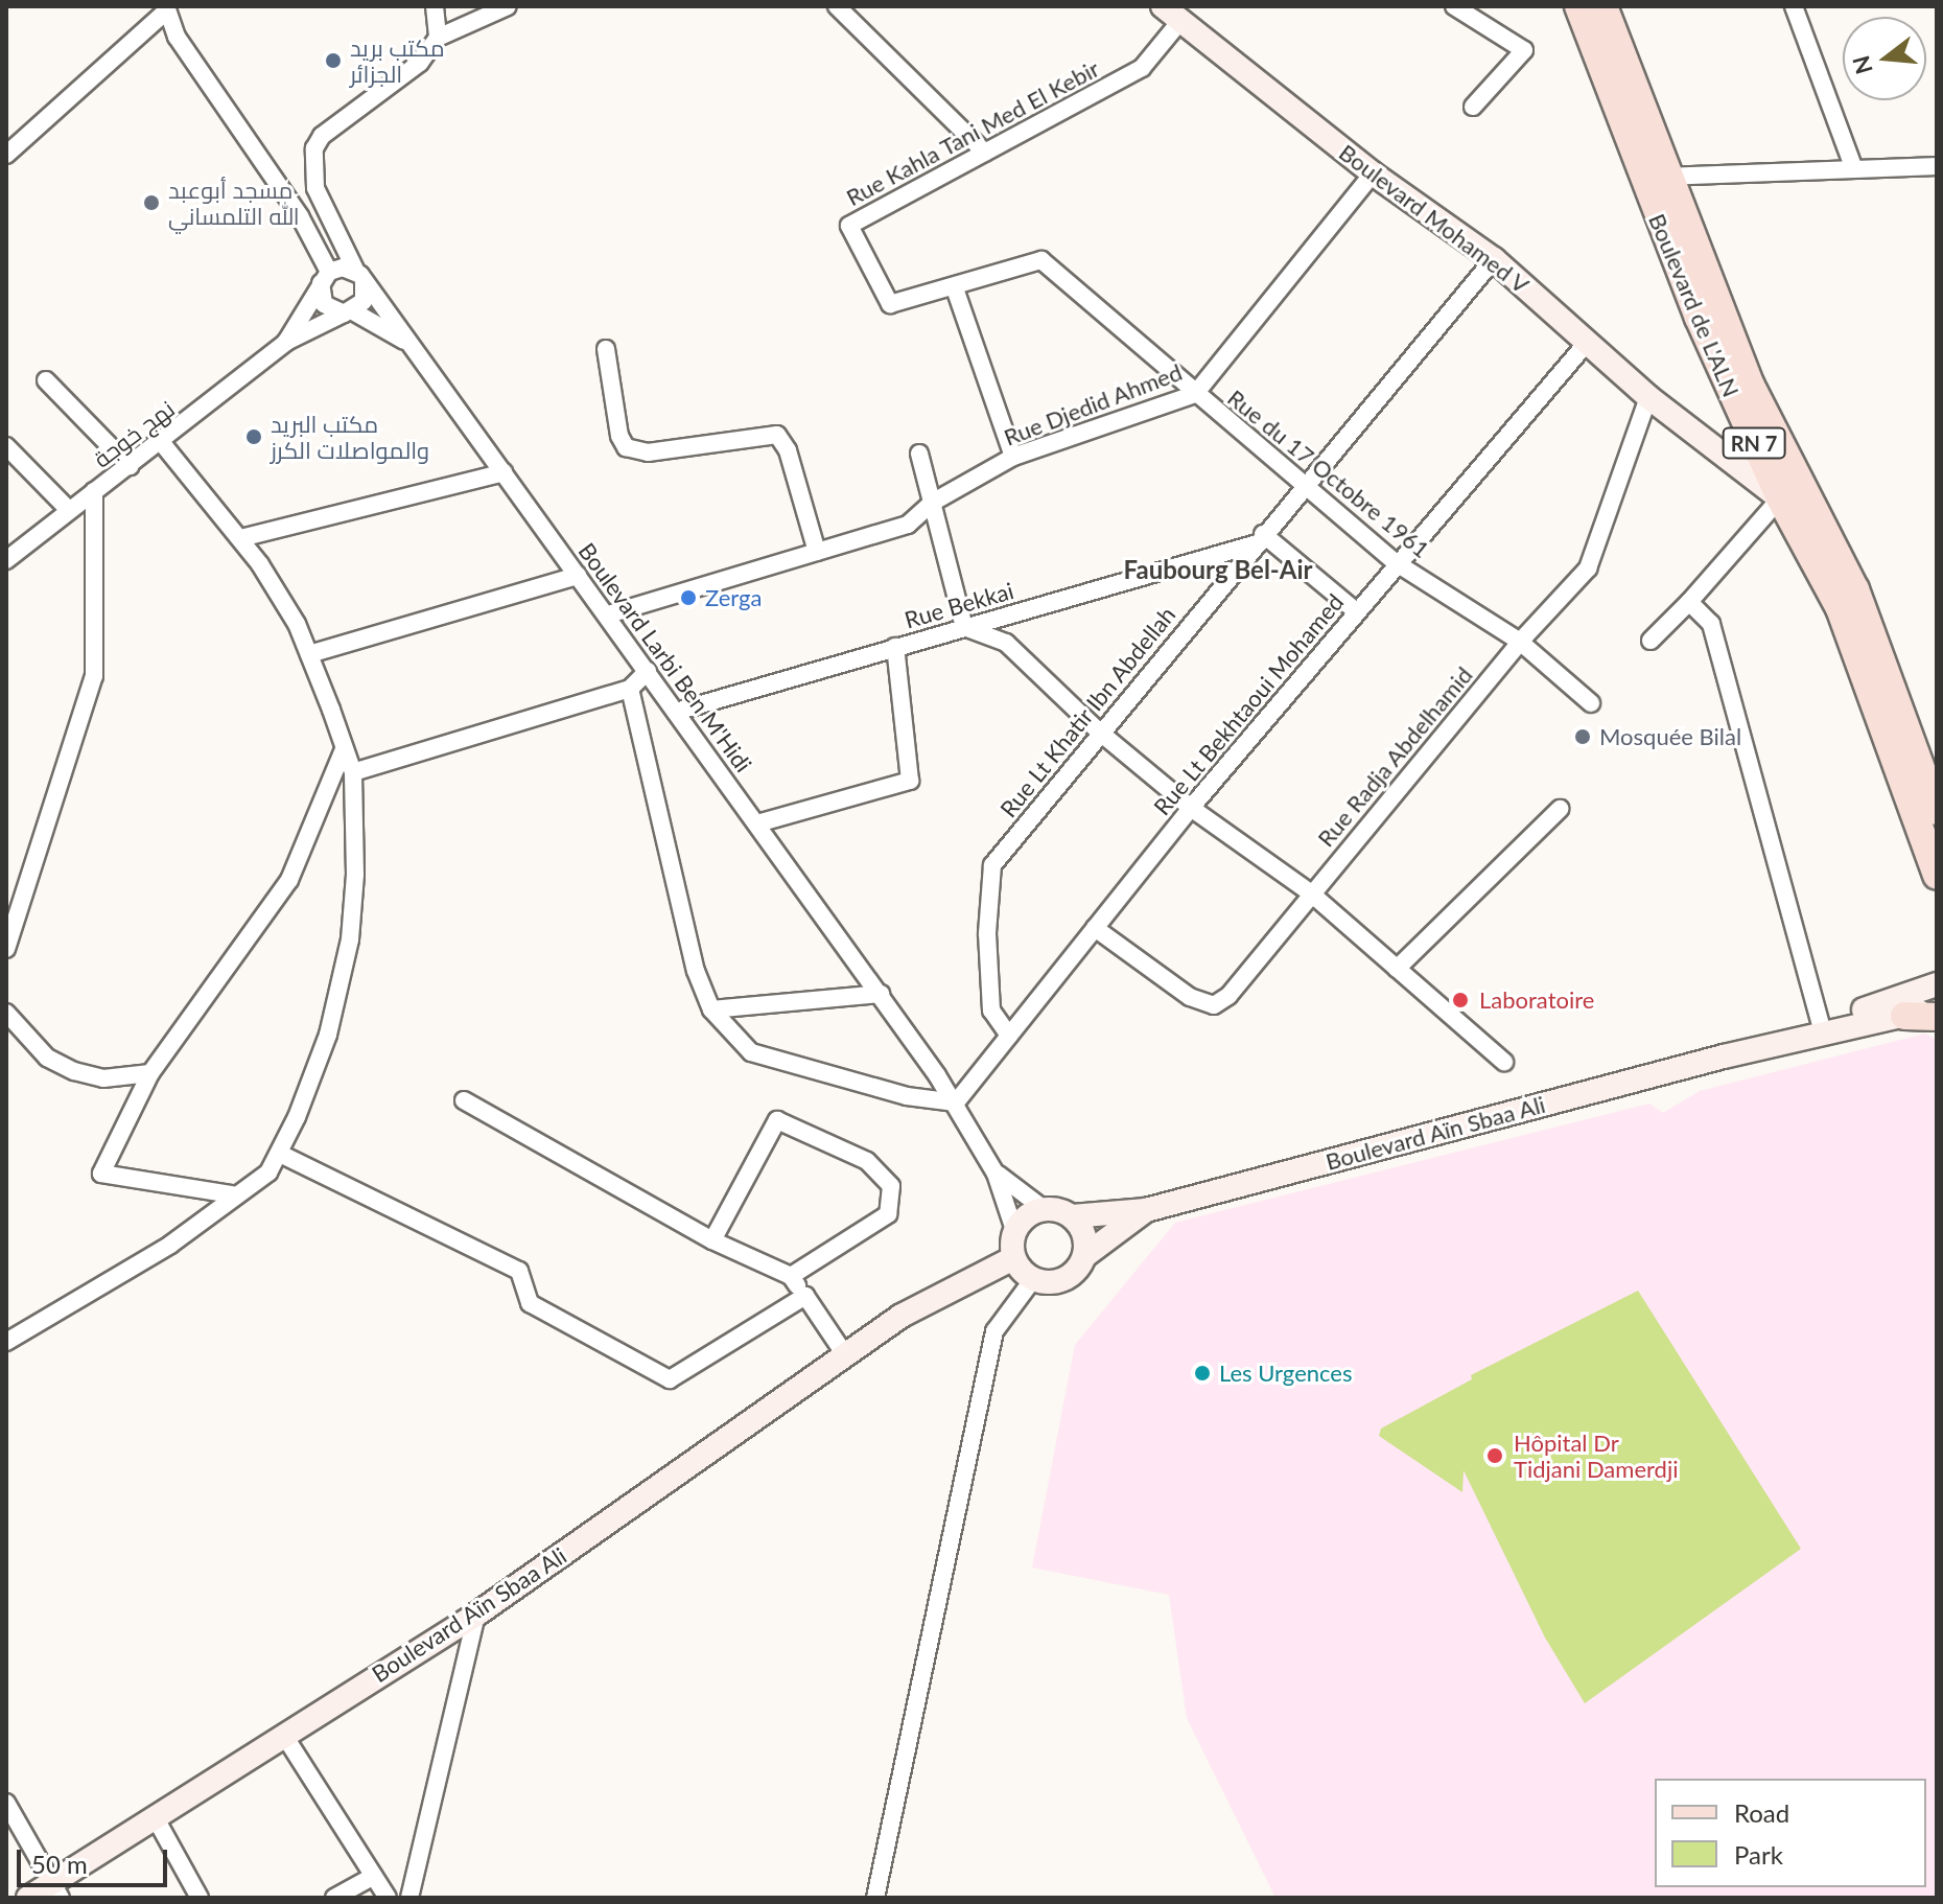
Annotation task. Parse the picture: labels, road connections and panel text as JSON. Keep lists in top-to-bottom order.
{
  "streets": {
    "main road": [
      "Boulevard Mohamed V",
      "Boulevard de L'ALN",
      "RN 7",
      "Boulevard Aïn Sbaa Ali"
    ],
    "street": [
      "Rue Kahla Tani Med El Kebir",
      "Rue Djedid Ahmed",
      "نهج خوجة",
      "Rue du 17 Octobre 1961",
      "Rue Bekkai",
      "Boulevard Larbi Ben M'Hidi",
      "Rue Lt Bekhtaoui Mohamed",
      "Rue Lt Khatir Ibn Abdellah",
      "Rue Radja Abdelhamid"
    ]
  },
  "crossings": [
    ["Rue Kahla Tani Med El Kebir", "Boulevard Mohamed V"],
    ["Rue Kahla Tani Med El Kebir", "Rue du 17 Octobre 1961"],
    ["Boulevard Mohamed V", "Boulevard de L'ALN"],
    ["Boulevard Mohamed V", "Rue Djedid Ahmed"],
    ["Boulevard Mohamed V", "Rue Lt Bekhtaoui Mohamed"],
    ["Boulevard Mohamed V", "Rue Lt Khatir Ibn Abdellah"],
    ["Boulevard Mohamed V", "Rue Radja Abdelhamid"],
    ["Rue Djedid Ahmed", "Rue du 17 Octobre 1961"],
    ["Rue Djedid Ahmed", "Boulevard Larbi Ben M'Hidi"],
    ["نهج خوجة", "Boulevard Larbi Ben M'Hidi"],
    ["Rue du 17 Octobre 1961", "Rue Lt Bekhtaoui Mohamed"],
    ["Rue du 17 Octobre 1961", "Rue Lt Khatir Ibn Abdellah"],
    ["Rue du 17 Octobre 1961", "Rue Radja Abdelhamid"],
    ["Rue Bekkai", "Boulevard Larbi Ben M'Hidi"],
    ["Rue Bekkai", "Rue Lt Khatir Ibn Abdellah"],
    ["Boulevard Larbi Ben M'Hidi", "Rue Lt Bekhtaoui Mohamed"],
    ["Rue Lt Bekhtaoui Mohamed", "Rue Lt Khatir Ibn Abdellah"],
    ["Rue Lt Bekhtaoui Mohamed", "Rue Radja Abdelhamid"]
  ],
  "districts": ["Faubourg Bel-Air"],
  "places": [
    "مكتب بريد الجزائر",
    "مسجد أبوعبد الله التلمساني",
    "مكتب البريد والمواصلات الكرز",
    "Zerga",
    "Mosquée Bilal",
    "Laboratoire",
    "Les Urgences",
    "Hôpital Dr Tidjani Damerdji"
  ],
  "legend": ["Road", "Park"],
  "scale_bar": "50 m",
  "north": "left"
}
